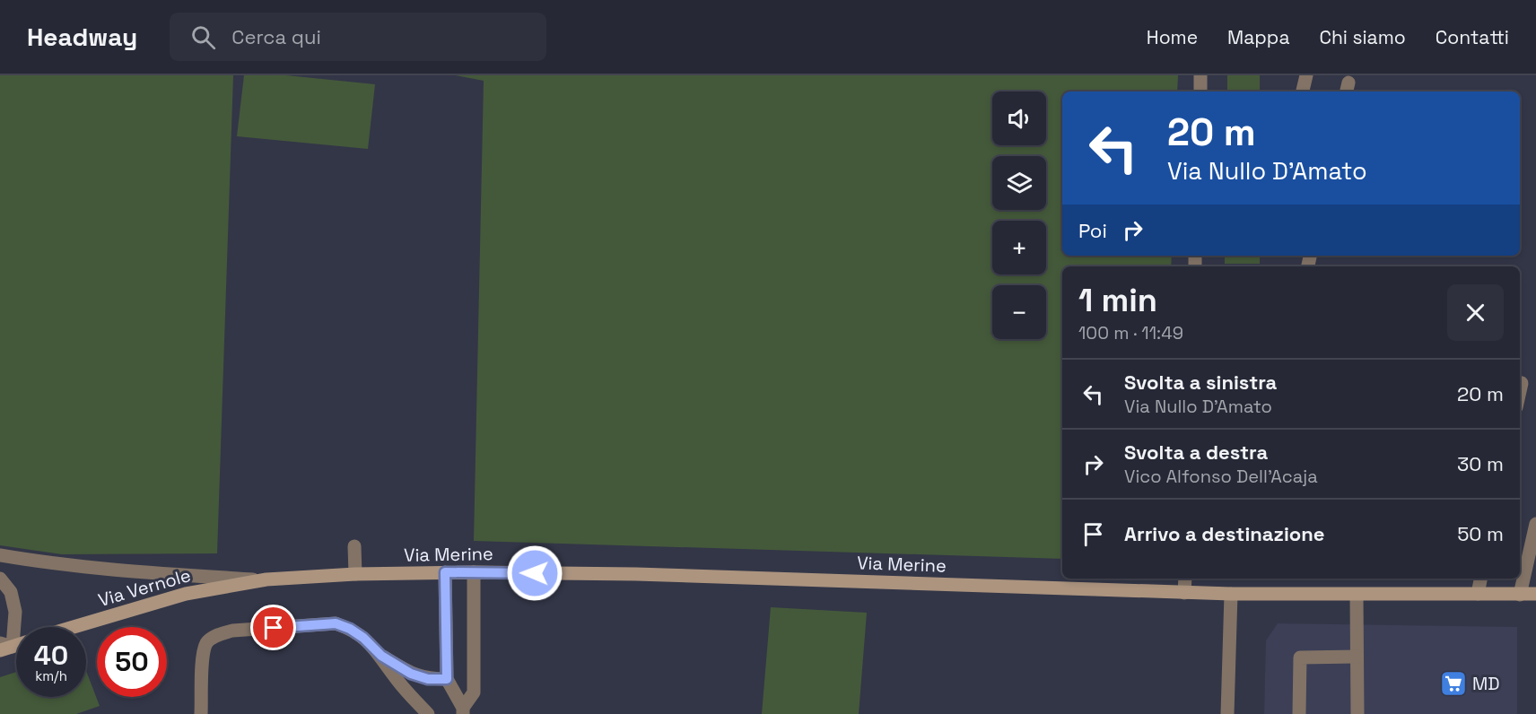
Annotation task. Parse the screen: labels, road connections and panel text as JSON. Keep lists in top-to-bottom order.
{
  "streets": {
    "main road": ["Via Merine", "Via Vernole"]
  },
  "crossings": [
    ["Via Merine", "Via Vernole"]
  ],
  "places": {
    "supermarket": ["MD"]
  },
  "page": {
    "header": "Headway",
    "search": "Cerca qui",
    "nav": [
      "Home",
      "Mappa",
      "Chi siamo",
      "Contatti"
    ],
    "map_buttons": ["+", "−"],
    "turn": ["20 m", "Via Nullo D'Amato"],
    "then": "Poi",
    "heading": ["1 min", "100 m · 11:49"],
    "list": [
      {
        "name": "Svolta a sinistra",
        "note": "Via Nullo D'Amato",
        "value": "20 m"
      },
      {
        "name": "Svolta a destra",
        "note": "Vico Alfonso Dell'Acaja",
        "value": "30 m"
      },
      {
        "name": "Arrivo a destinazione",
        "value": "50 m"
      }
    ],
    "speed": "40 km/h",
    "limit": "50"
  }
}
